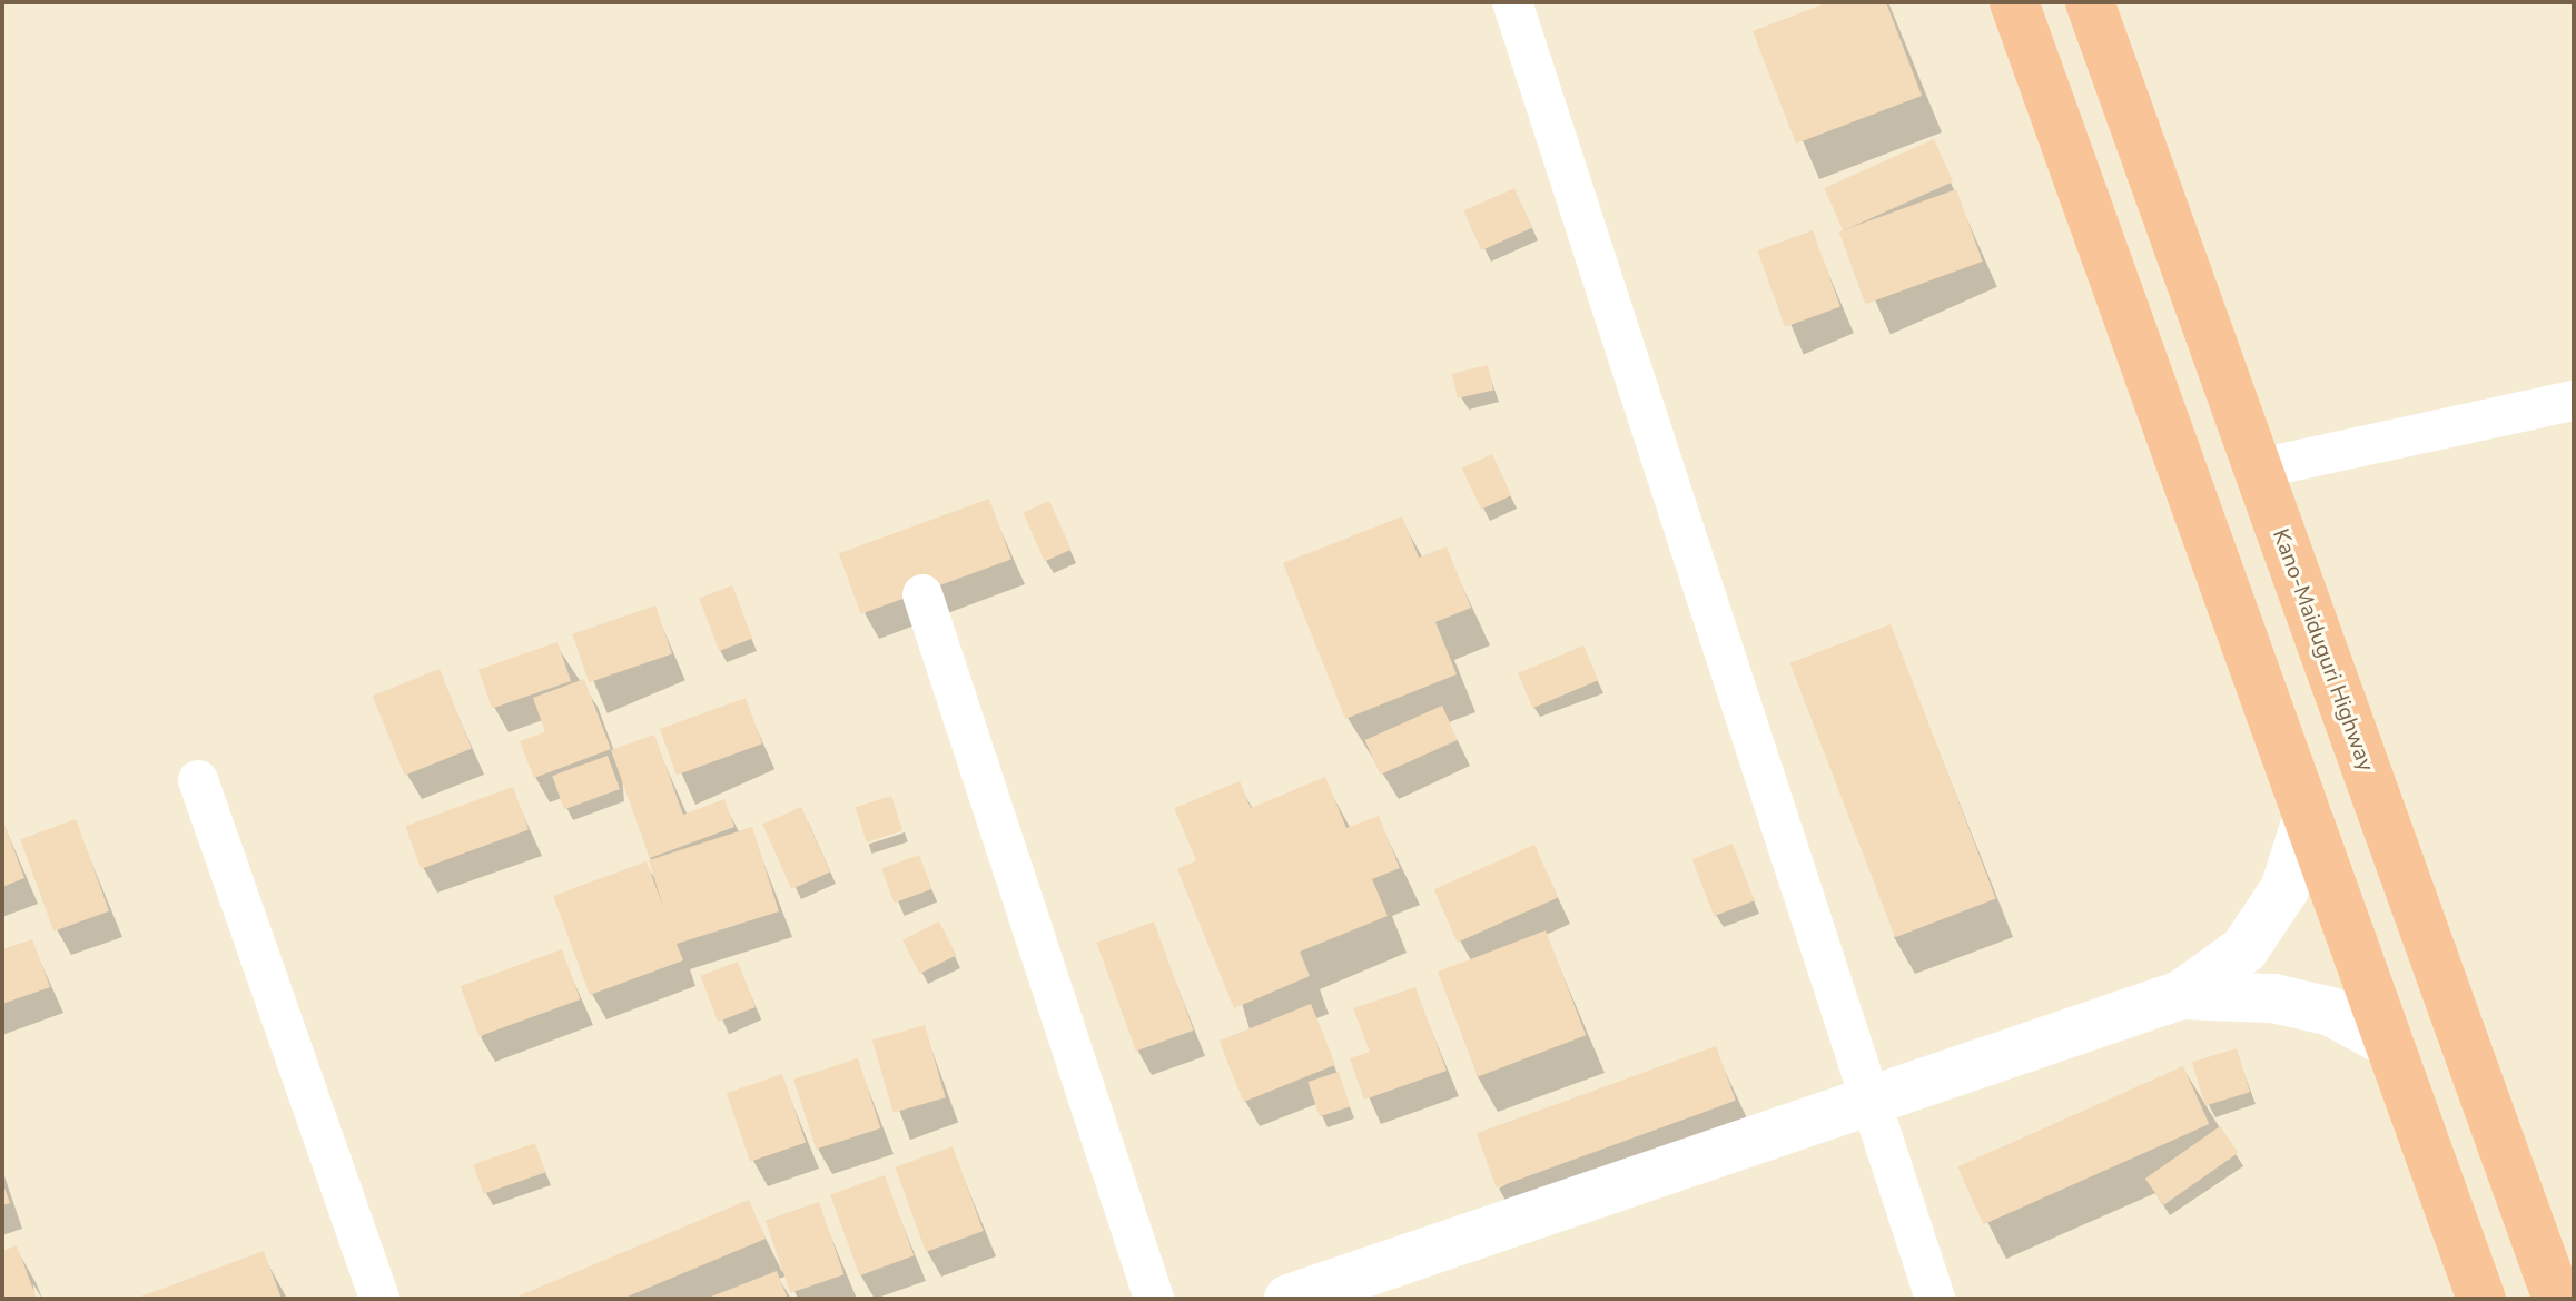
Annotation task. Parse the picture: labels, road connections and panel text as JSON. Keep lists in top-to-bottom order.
{
  "streets": {
    "highway": ["Kano-Maiduguri Highway"]
  }
}
